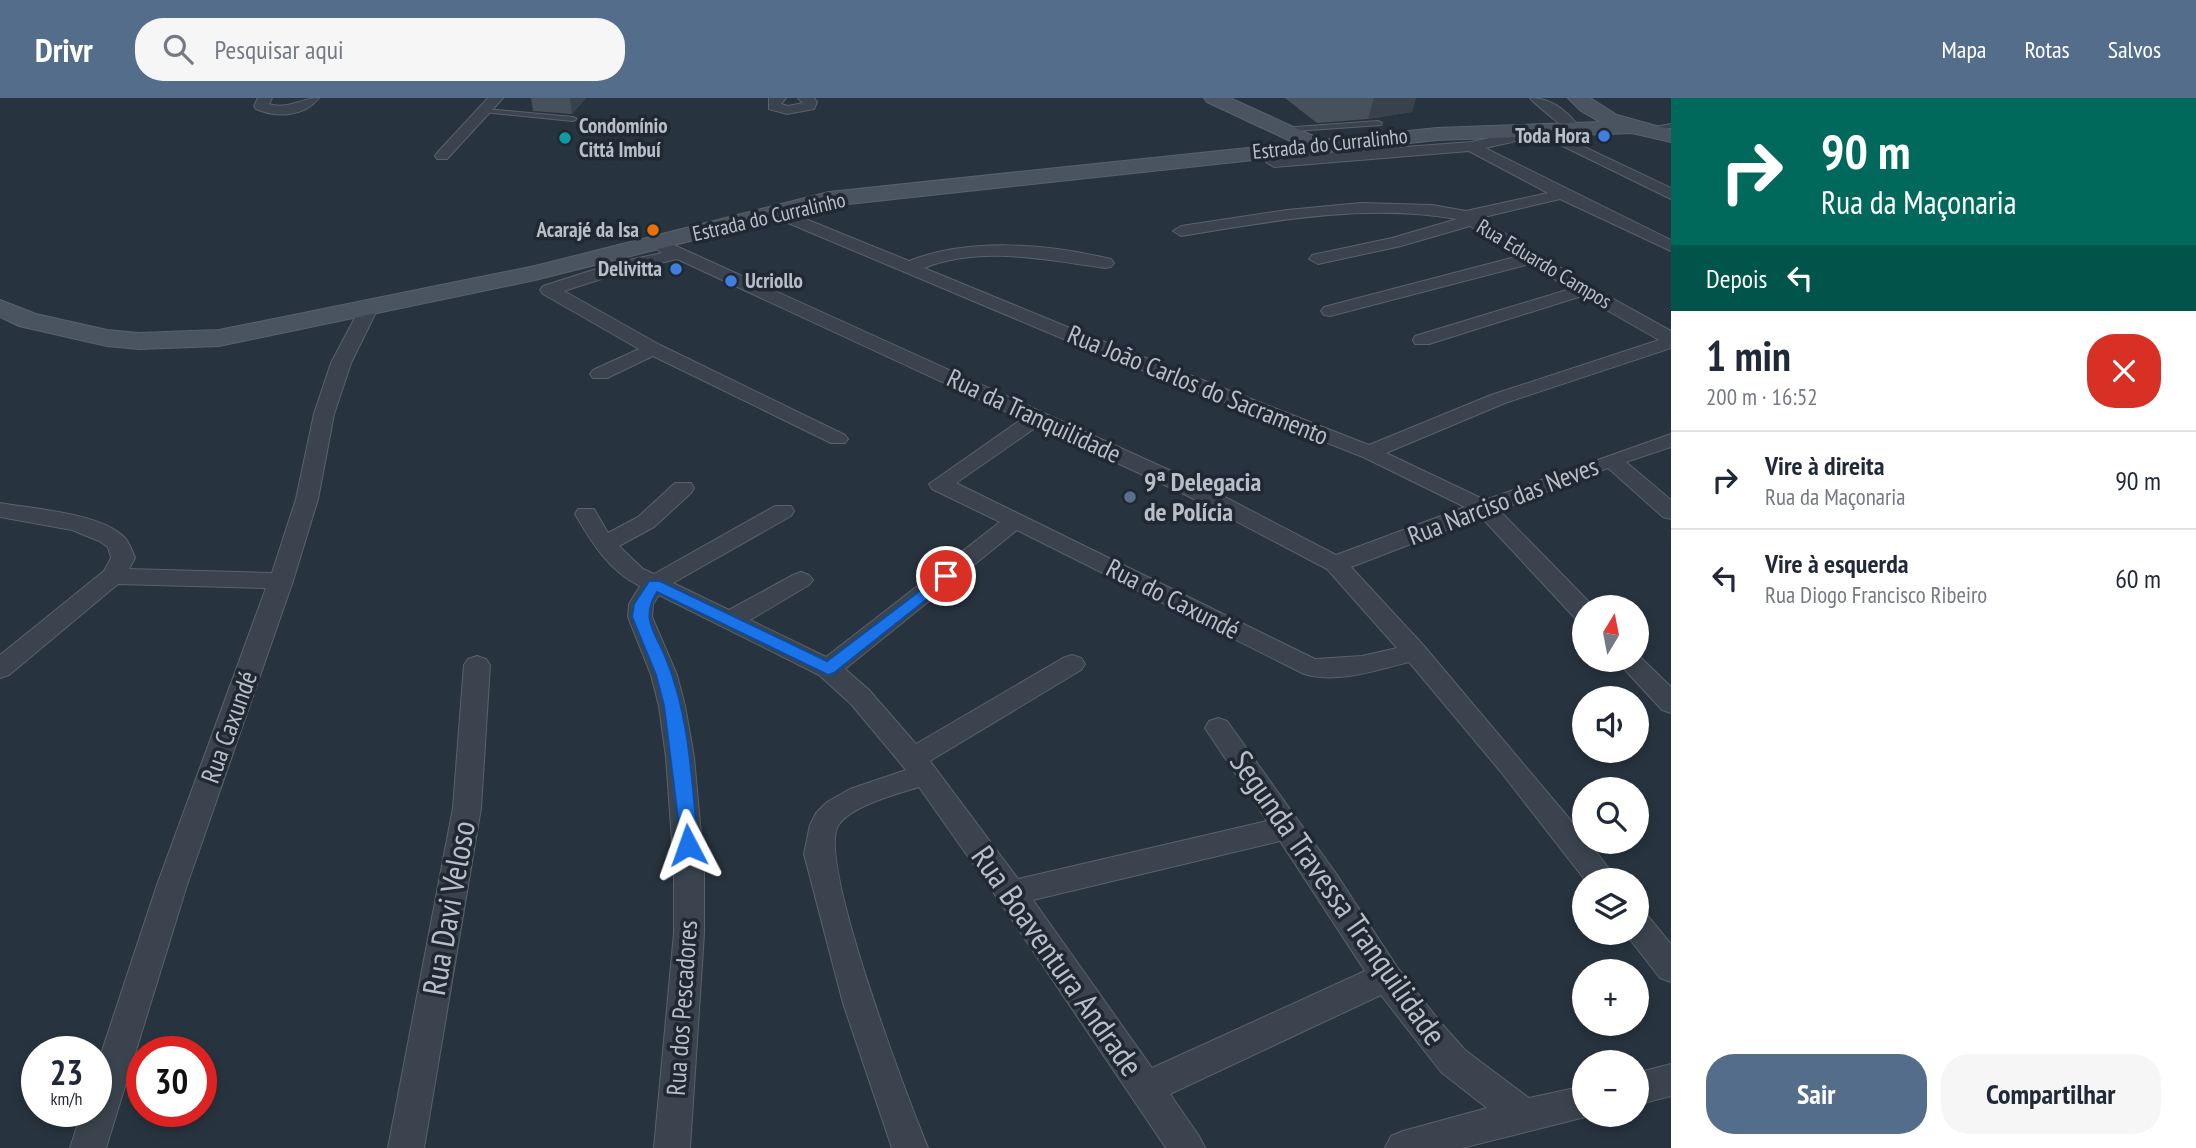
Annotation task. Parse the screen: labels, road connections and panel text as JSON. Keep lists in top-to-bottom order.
{
  "streets": {
    "street": [
      "Estrada do Curralinho",
      "Rua Eduardo Campos",
      "Rua João Carlos do Sacramento",
      "Rua da Tranquilidade",
      "Rua Narciso das Neves",
      "Rua do Caxundé",
      "Rua Caxundé",
      "Segunda Travessa Tranquilidade",
      "Rua Davi Veloso",
      "Rua Boaventura Andrade",
      "Rua dos Pescadores"
    ]
  },
  "crossings": [
    ["Estrada do Curralinho", "Rua João Carlos do Sacramento"],
    ["Estrada do Curralinho", "Rua da Tranquilidade"],
    ["Estrada do Curralinho", "Rua Caxundé"],
    ["Rua João Carlos do Sacramento", "Rua Narciso das Neves"],
    ["Rua da Tranquilidade", "Rua Narciso das Neves"],
    ["Rua da Tranquilidade", "Rua do Caxundé"],
    ["Rua Boaventura Andrade", "Rua dos Pescadores"]
  ],
  "places": [
    "Toda Hora",
    "Condomínio Cittá Imbuí",
    "Acarajé da Isa",
    "Delivitta",
    "Ucriollo",
    "9ª Delegacia de Polícia"
  ],
  "north": "top",
  "page": {
    "header": "Drivr",
    "search": "Pesquisar aqui",
    "nav": ["Mapa", "Rotas", "Salvos"],
    "turn": ["90 m", "Rua da Maçonaria"],
    "then": "Depois",
    "heading": ["1 min", "200 m · 16:52"],
    "list": [
      {
        "name": "Vire à direita",
        "note": "Rua da Maçonaria",
        "value": "90 m"
      },
      {
        "name": "Vire à esquerda",
        "note": "Rua Diogo Francisco Ribeiro",
        "value": "60 m"
      }
    ],
    "map_buttons": ["+", "−"],
    "speed": "23 km/h",
    "limit": "30",
    "buttons": ["Sair", "Compartilhar"]
  }
}
